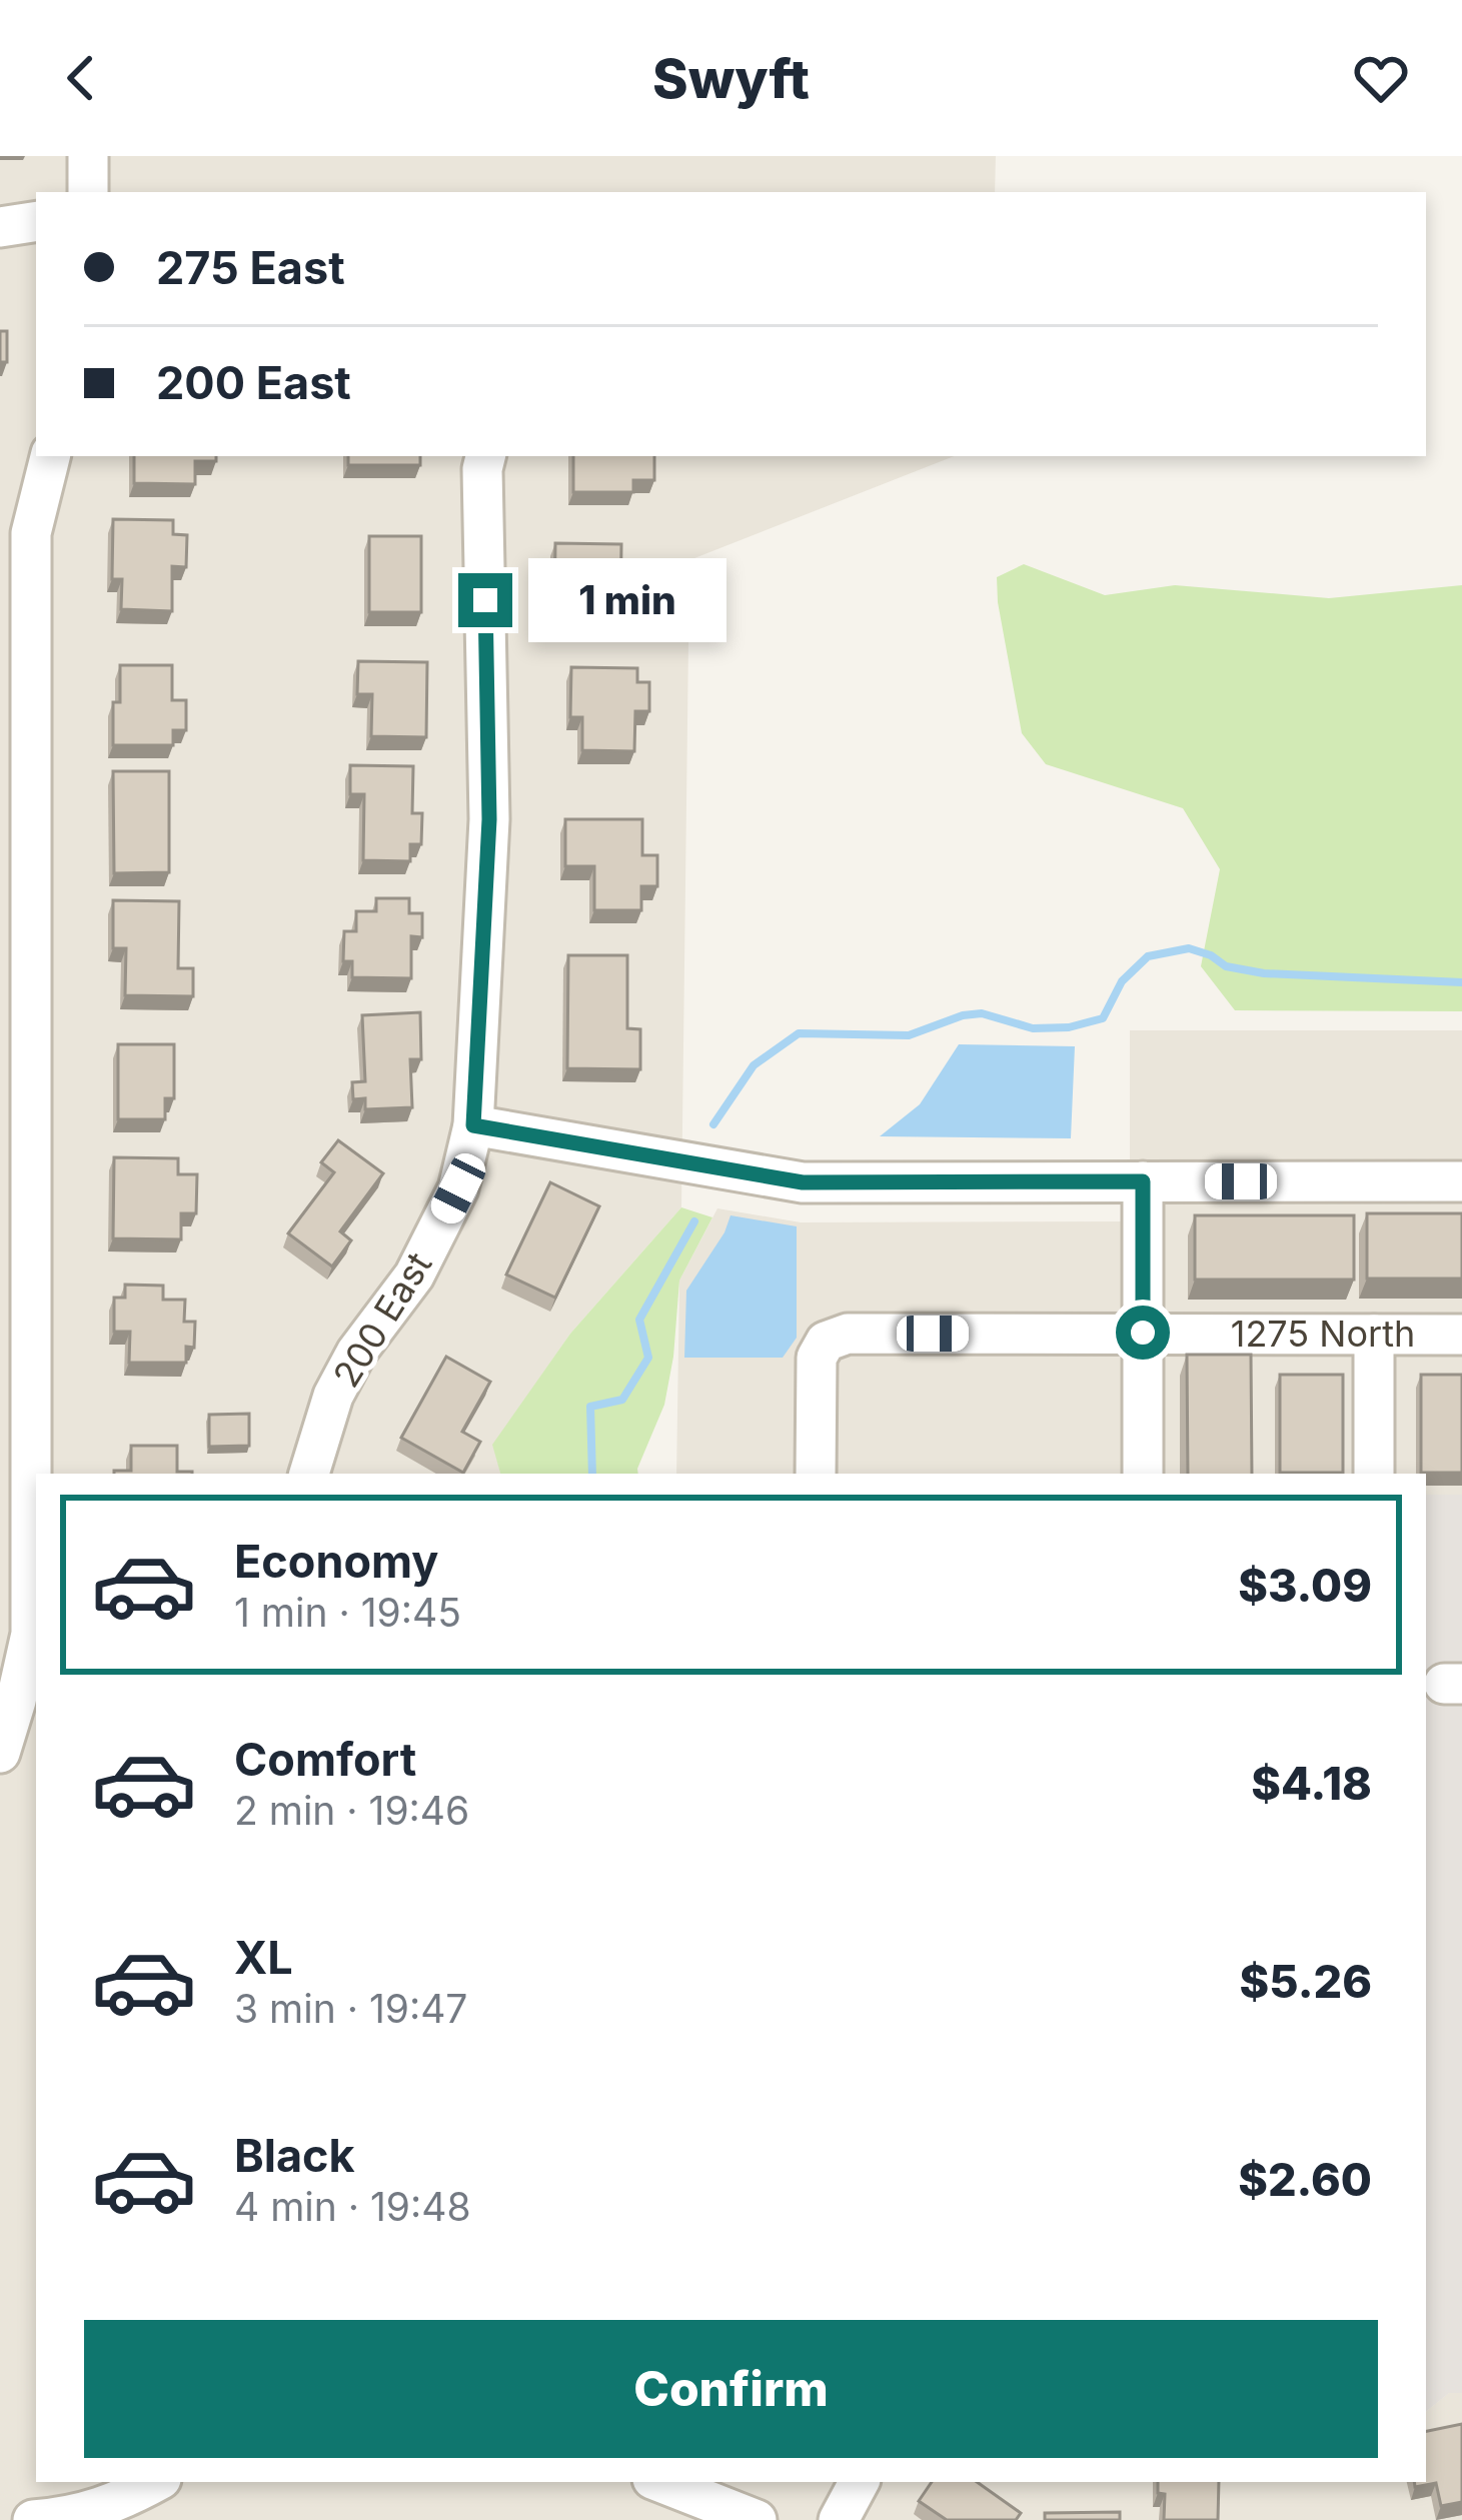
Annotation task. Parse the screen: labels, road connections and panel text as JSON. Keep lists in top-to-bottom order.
{
  "streets": {
    "street": ["200 East", "1275 North"]
  },
  "page": {
    "header": "Swyft",
    "banner": ["275 East", "200 East"],
    "bubble": "1 min",
    "list": [
      {
        "name": "Economy",
        "note": "1 min · 19:45",
        "value": "$3.09"
      },
      {
        "name": "Comfort",
        "note": "2 min · 19:46",
        "value": "$4.18"
      },
      {
        "name": "XL",
        "note": "3 min · 19:47",
        "value": "$5.26"
      },
      {
        "name": "Black",
        "note": "4 min · 19:48",
        "value": "$2.60"
      }
    ],
    "buttons": "Confirm"
  }
}
